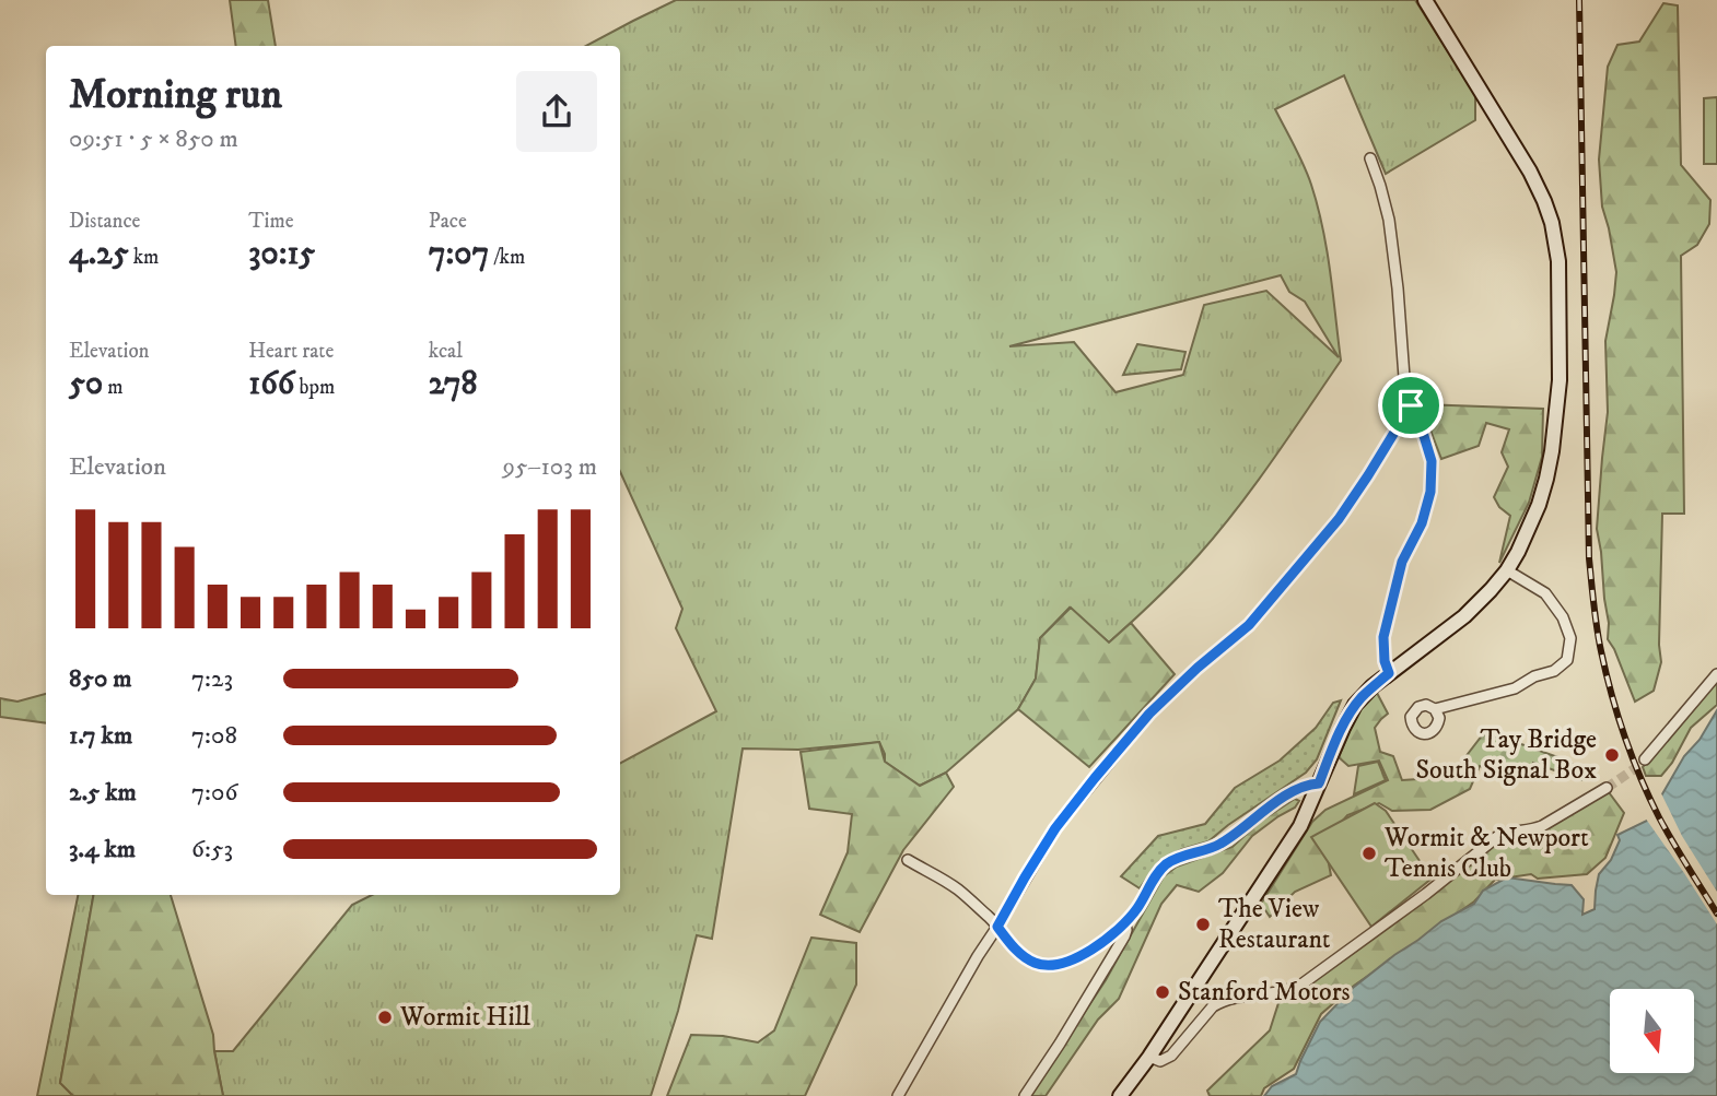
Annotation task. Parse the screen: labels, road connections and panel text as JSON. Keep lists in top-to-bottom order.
{
  "places": [
    "Tay Bridge South Signal Box",
    "Wormit & Newport Tennis Club",
    "The View Restaurant",
    "Stanford Motors",
    "Wormit Hill"
  ],
  "north": "bottom",
  "page": {
    "heading": ["Morning run", "09:51 · 5 × 850 m"],
    "stats": [
      ["Distance", "4.25 km"],
      ["Time", "30:15"],
      ["Pace", "7:07 /km"],
      ["Elevation", "50 m"],
      ["Heart rate", "166 bpm"],
      ["kcal", "278"]
    ],
    "chart": ["Elevation", "95–103 m"],
    "list": [
      {
        "name": "850 m",
        "note": "7:23"
      },
      {
        "name": "1.7 km",
        "note": "7:08"
      },
      {
        "name": "2.5 km",
        "note": "7:06"
      },
      {
        "name": "3.4 km",
        "note": "6:53"
      }
    ]
  }
}
